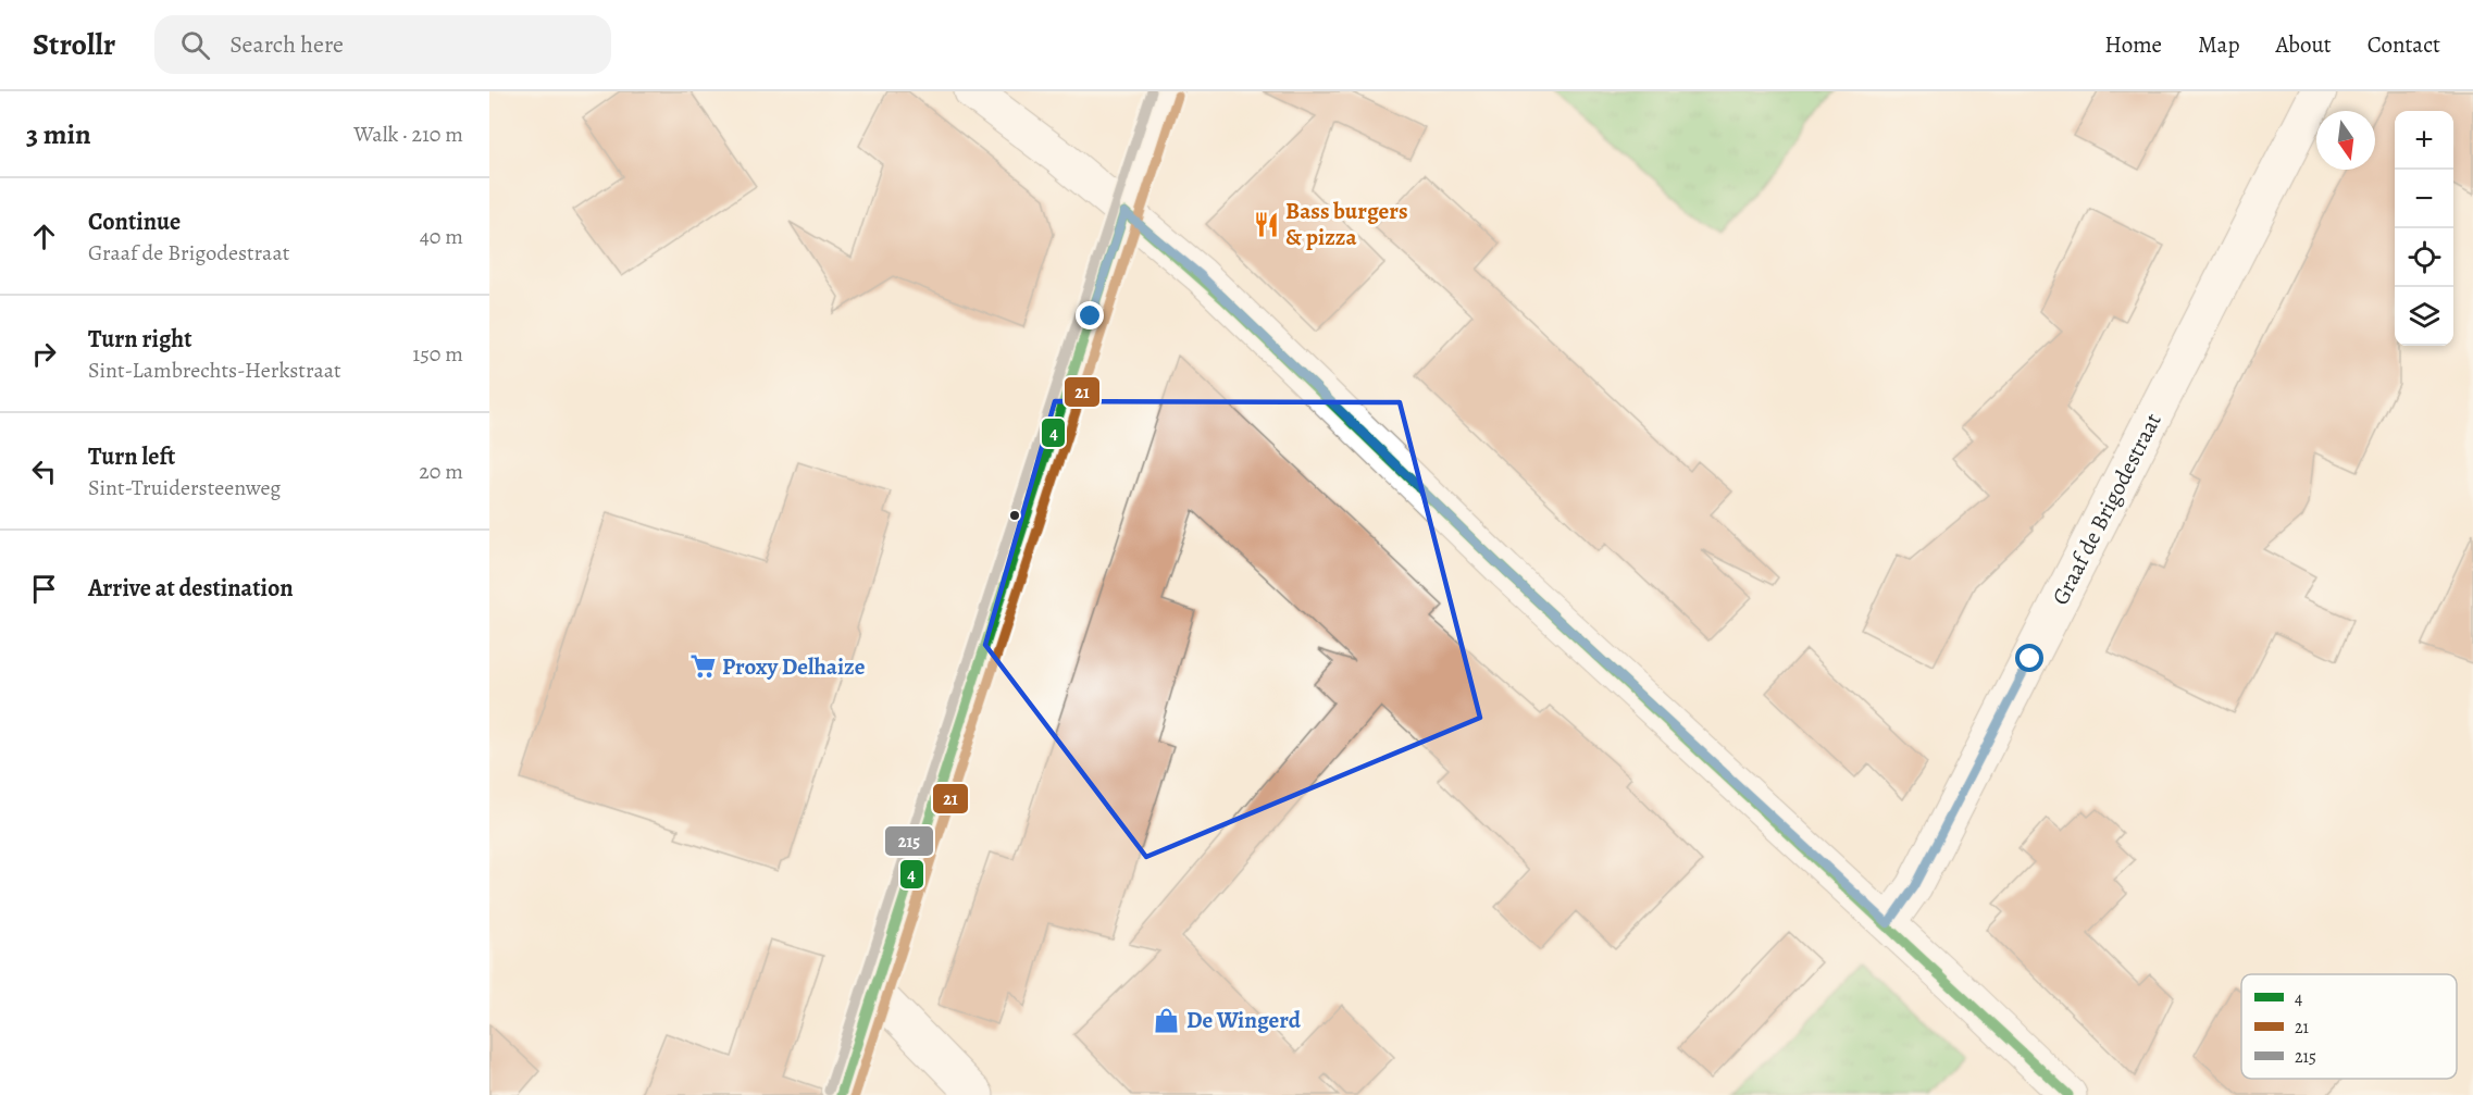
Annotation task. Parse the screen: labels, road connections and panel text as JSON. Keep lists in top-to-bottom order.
{
  "streets": {
    "street": ["Graaf de Brigodestraat"]
  },
  "places": {
    "restaurant": ["Bass burgers & pizza"],
    "supermarket": ["Proxy Delhaize"],
    "shop": ["De Wingerd"]
  },
  "lines": ["transit line 215", "transit line 21", "transit line 4"],
  "legend": ["4", "21", "215"],
  "north": "bottom",
  "page": {
    "header": "Strollr",
    "search": "Search here",
    "nav": [
      "Home",
      "Map",
      "About",
      "Contact"
    ],
    "heading": ["3 min", "Walk · 210 m"],
    "map_buttons": ["+", "−"],
    "list": [
      ["Continue", "Graaf de Brigodestraat", "40 m"],
      ["Turn right", "Sint-Lambrechts-Herkstraat", "150 m"],
      ["Turn left", "Sint-Truidersteenweg", "20 m"],
      "Arrive at destination"
    ]
  }
}
